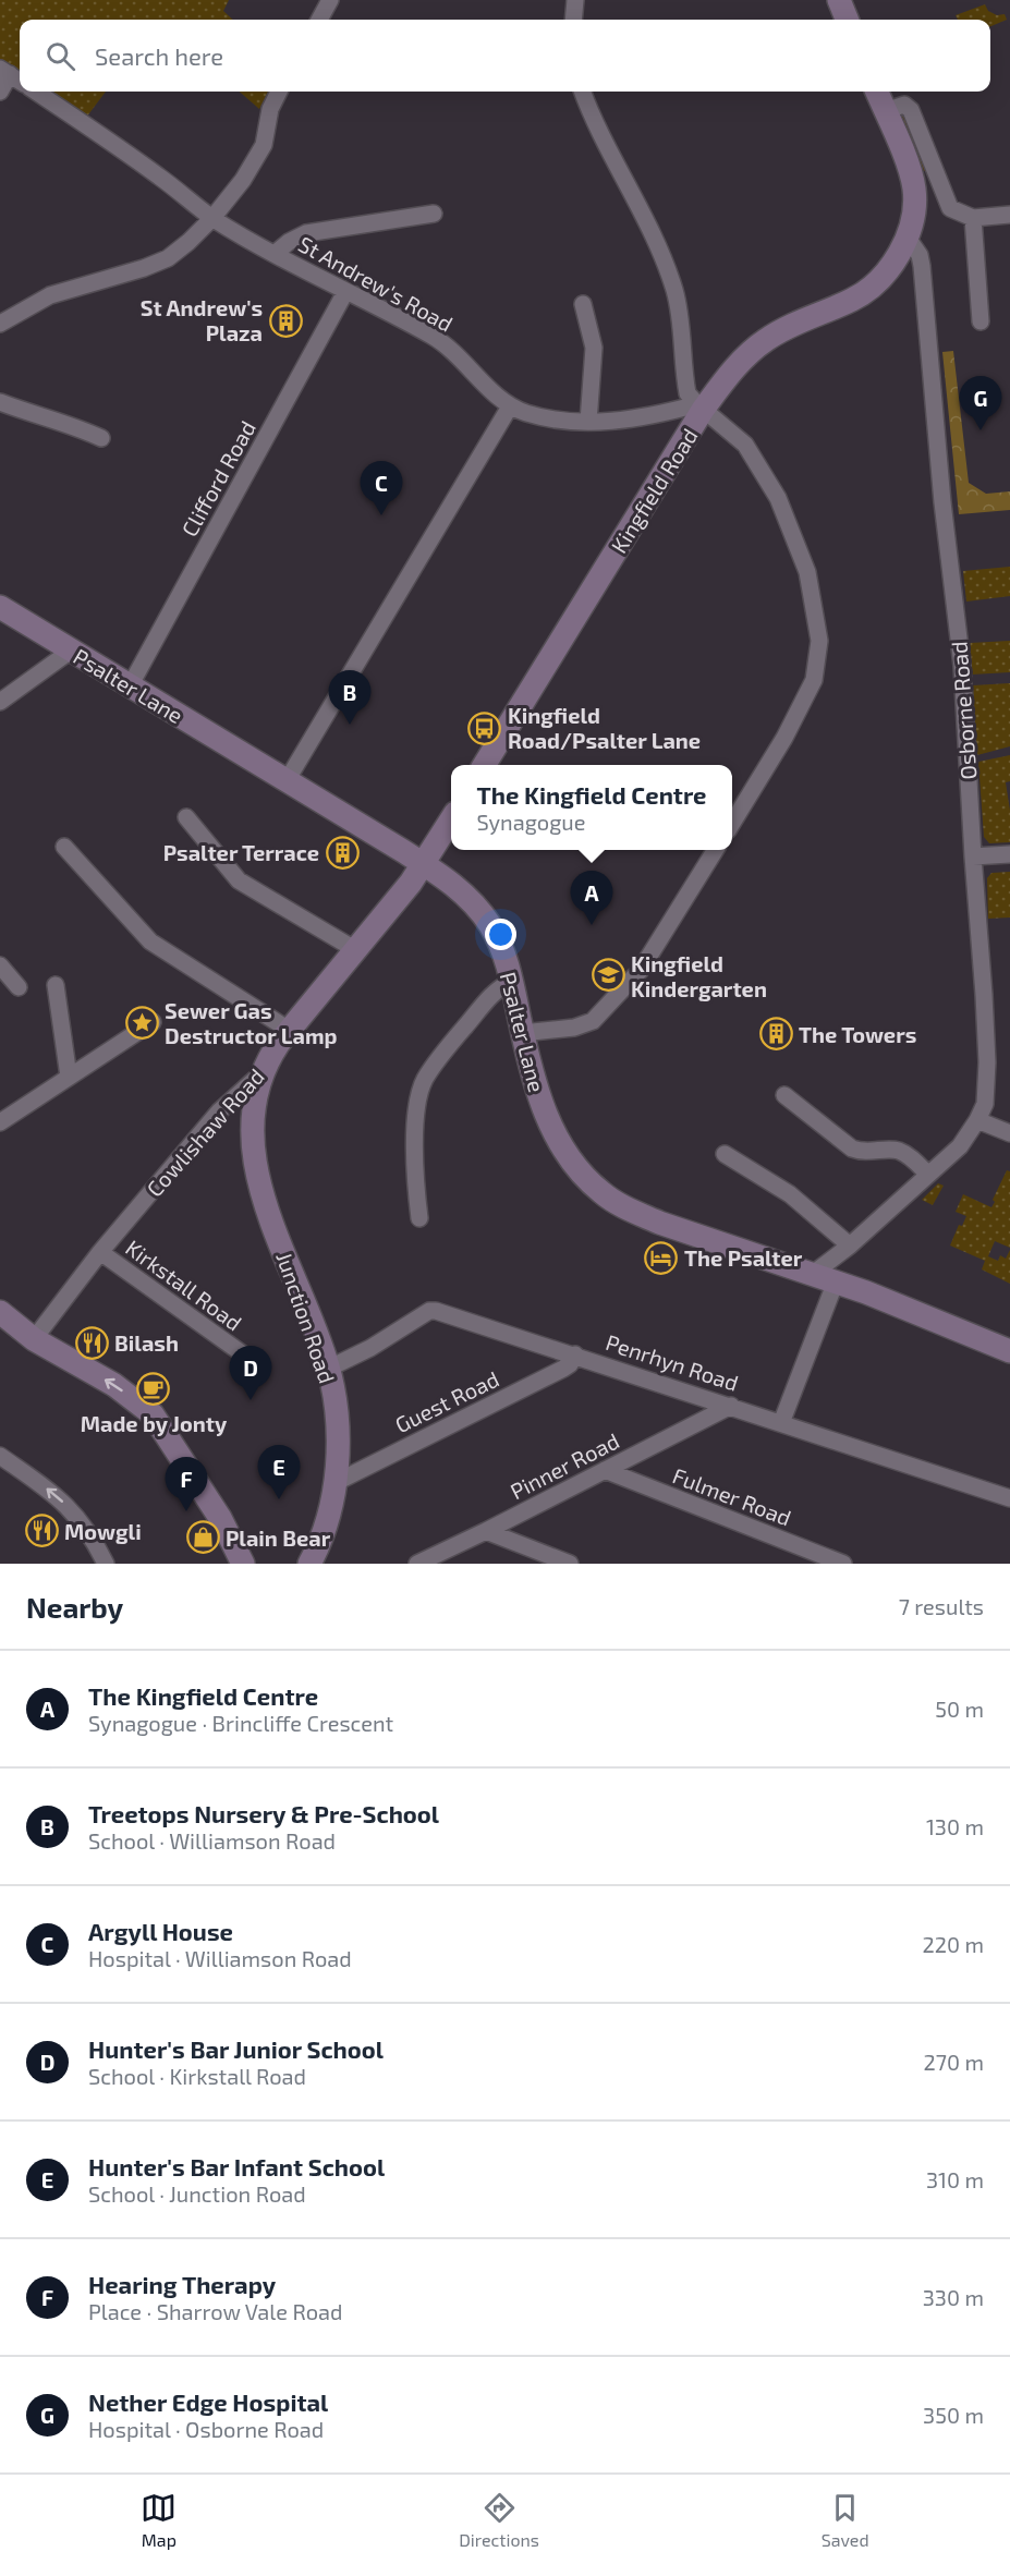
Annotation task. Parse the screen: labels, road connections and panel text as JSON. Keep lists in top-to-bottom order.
{
  "streets": {
    "street": [
      "St Andrew's Road",
      "Clifford Road",
      "Kingfield Road",
      "Psalter Lane",
      "Osborne Road",
      "Cowlishaw Road",
      "Kirkstall Road",
      "Junction Road",
      "Penrhyn Road",
      "Guest Road",
      "Pinner Road",
      "Fulmer Road"
    ]
  },
  "crossings": [
    ["St Andrew's Road", "Clifford Road"],
    ["St Andrew's Road", "Kingfield Road"],
    ["Clifford Road", "Psalter Lane"],
    ["Psalter Lane", "Osborne Road"],
    ["Psalter Lane", "Cowlishaw Road"],
    ["Cowlishaw Road", "Kirkstall Road"],
    ["Cowlishaw Road", "Junction Road"],
    ["Junction Road", "Penrhyn Road"],
    ["Junction Road", "Guest Road"],
    ["Penrhyn Road", "Guest Road"],
    ["Penrhyn Road", "Pinner Road"],
    ["Pinner Road", "Fulmer Road"]
  ],
  "places": {
    "building": ["St Andrew's Plaza", "Psalter Terrace", "The Towers"],
    "bus stop": ["Kingfield Road/Psalter Lane"],
    "school or university": ["Kingfield Kindergarten"],
    "place": ["Sewer Gas Destructor Lamp"],
    "hotel": ["The Psalter"],
    "restaurant": ["Bilash", "Mowgli"],
    "cafe": ["Made by Jonty"],
    "shop": ["Plain Bear"]
  },
  "page": {
    "search": "Search here",
    "pins": [
      "G",
      "C",
      "B",
      "A",
      "D",
      "E",
      "F"
    ],
    "popup": ["The Kingfield Centre", "Synagogue"],
    "heading": ["Nearby", "7 results"],
    "list": [
      {
        "mark": "A",
        "name": "The Kingfield Centre",
        "note": "Synagogue · Brincliffe Crescent",
        "value": "50 m"
      },
      {
        "mark": "B",
        "name": "Treetops Nursery & Pre-School",
        "note": "School · Williamson Road",
        "value": "130 m"
      },
      {
        "mark": "C",
        "name": "Argyll House",
        "note": "Hospital · Williamson Road",
        "value": "220 m"
      },
      {
        "mark": "D",
        "name": "Hunter's Bar Junior School",
        "note": "School · Kirkstall Road",
        "value": "270 m"
      },
      {
        "mark": "E",
        "name": "Hunter's Bar Infant School",
        "note": "School · Junction Road",
        "value": "310 m"
      },
      {
        "mark": "F",
        "name": "Hearing Therapy",
        "note": "Place · Sharrow Vale Road",
        "value": "330 m"
      },
      {
        "mark": "G",
        "name": "Nether Edge Hospital",
        "note": "Hospital · Osborne Road",
        "value": "350 m"
      }
    ],
    "nav": ["Map", "Directions", "Saved"]
  }
}
